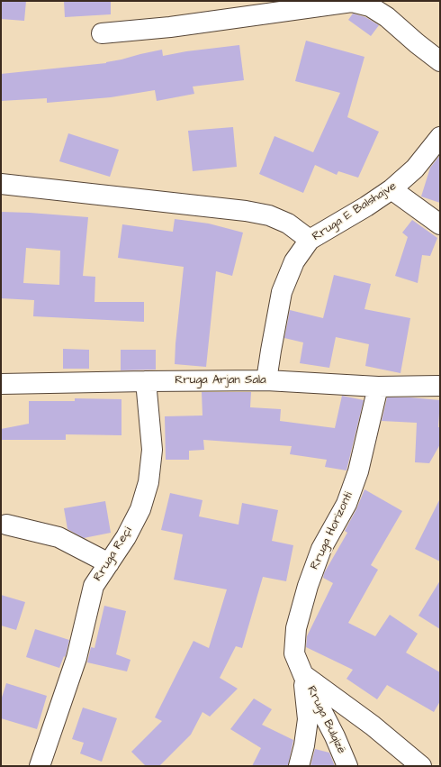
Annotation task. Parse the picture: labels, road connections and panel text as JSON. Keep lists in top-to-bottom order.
{
  "streets": {
    "street": [
      "Rruga E Balshajve",
      "Rruga Arjan Sala",
      "Rruga Horizonti",
      "Rruga Reçi",
      "Rruga Bulqizë"
    ]
  },
  "crossings": [
    ["Rruga E Balshajve", "Rruga Arjan Sala"],
    ["Rruga Arjan Sala", "Rruga Horizonti"],
    ["Rruga Arjan Sala", "Rruga Reçi"],
    ["Rruga Horizonti", "Rruga Bulqizë"]
  ]
}
